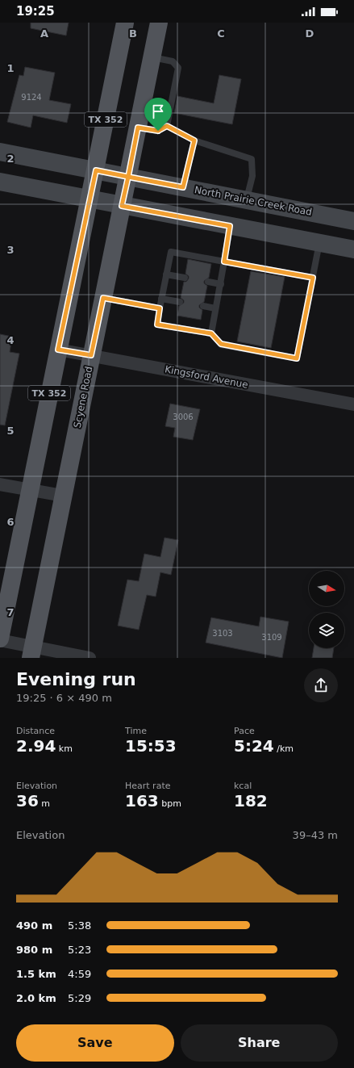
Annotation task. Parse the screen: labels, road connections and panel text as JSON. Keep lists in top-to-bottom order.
{
  "streets": {
    "main road": ["TX 352", "North Prairie Creek Road", "Scyene Road"],
    "street": ["Kingsford Avenue"]
  },
  "crossings": [
    ["TX 352", "North Prairie Creek Road"],
    ["TX 352", "Kingsford Avenue"],
    ["North Prairie Creek Road", "Scyene Road"],
    ["Kingsford Avenue", "Scyene Road"]
  ],
  "house_numbers": [
    "9124",
    "3006",
    "3103",
    "3109"
  ],
  "north": "right",
  "page": {
    "status": "19:25",
    "heading": ["Evening run", "19:25 · 6 × 490 m"],
    "stats": [
      ["Distance", "2.94 km"],
      ["Time", "15:53"],
      ["Pace", "5:24 /km"],
      ["Elevation", "36 m"],
      ["Heart rate", "163 bpm"],
      ["kcal", "182"]
    ],
    "chart": ["Elevation", "39–43 m"],
    "list": [
      {
        "name": "490 m",
        "note": "5:38"
      },
      {
        "name": "980 m",
        "note": "5:23"
      },
      {
        "name": "1.5 km",
        "note": "4:59"
      },
      {
        "name": "2.0 km",
        "note": "5:29"
      }
    ],
    "buttons": ["Save", "Share"]
  },
  "grid": {
    "columns": [
      "A",
      "B",
      "C",
      "D"
    ],
    "rows": [
      "1",
      "2",
      "3",
      "4",
      "5",
      "6",
      "7"
    ]
  }
}
